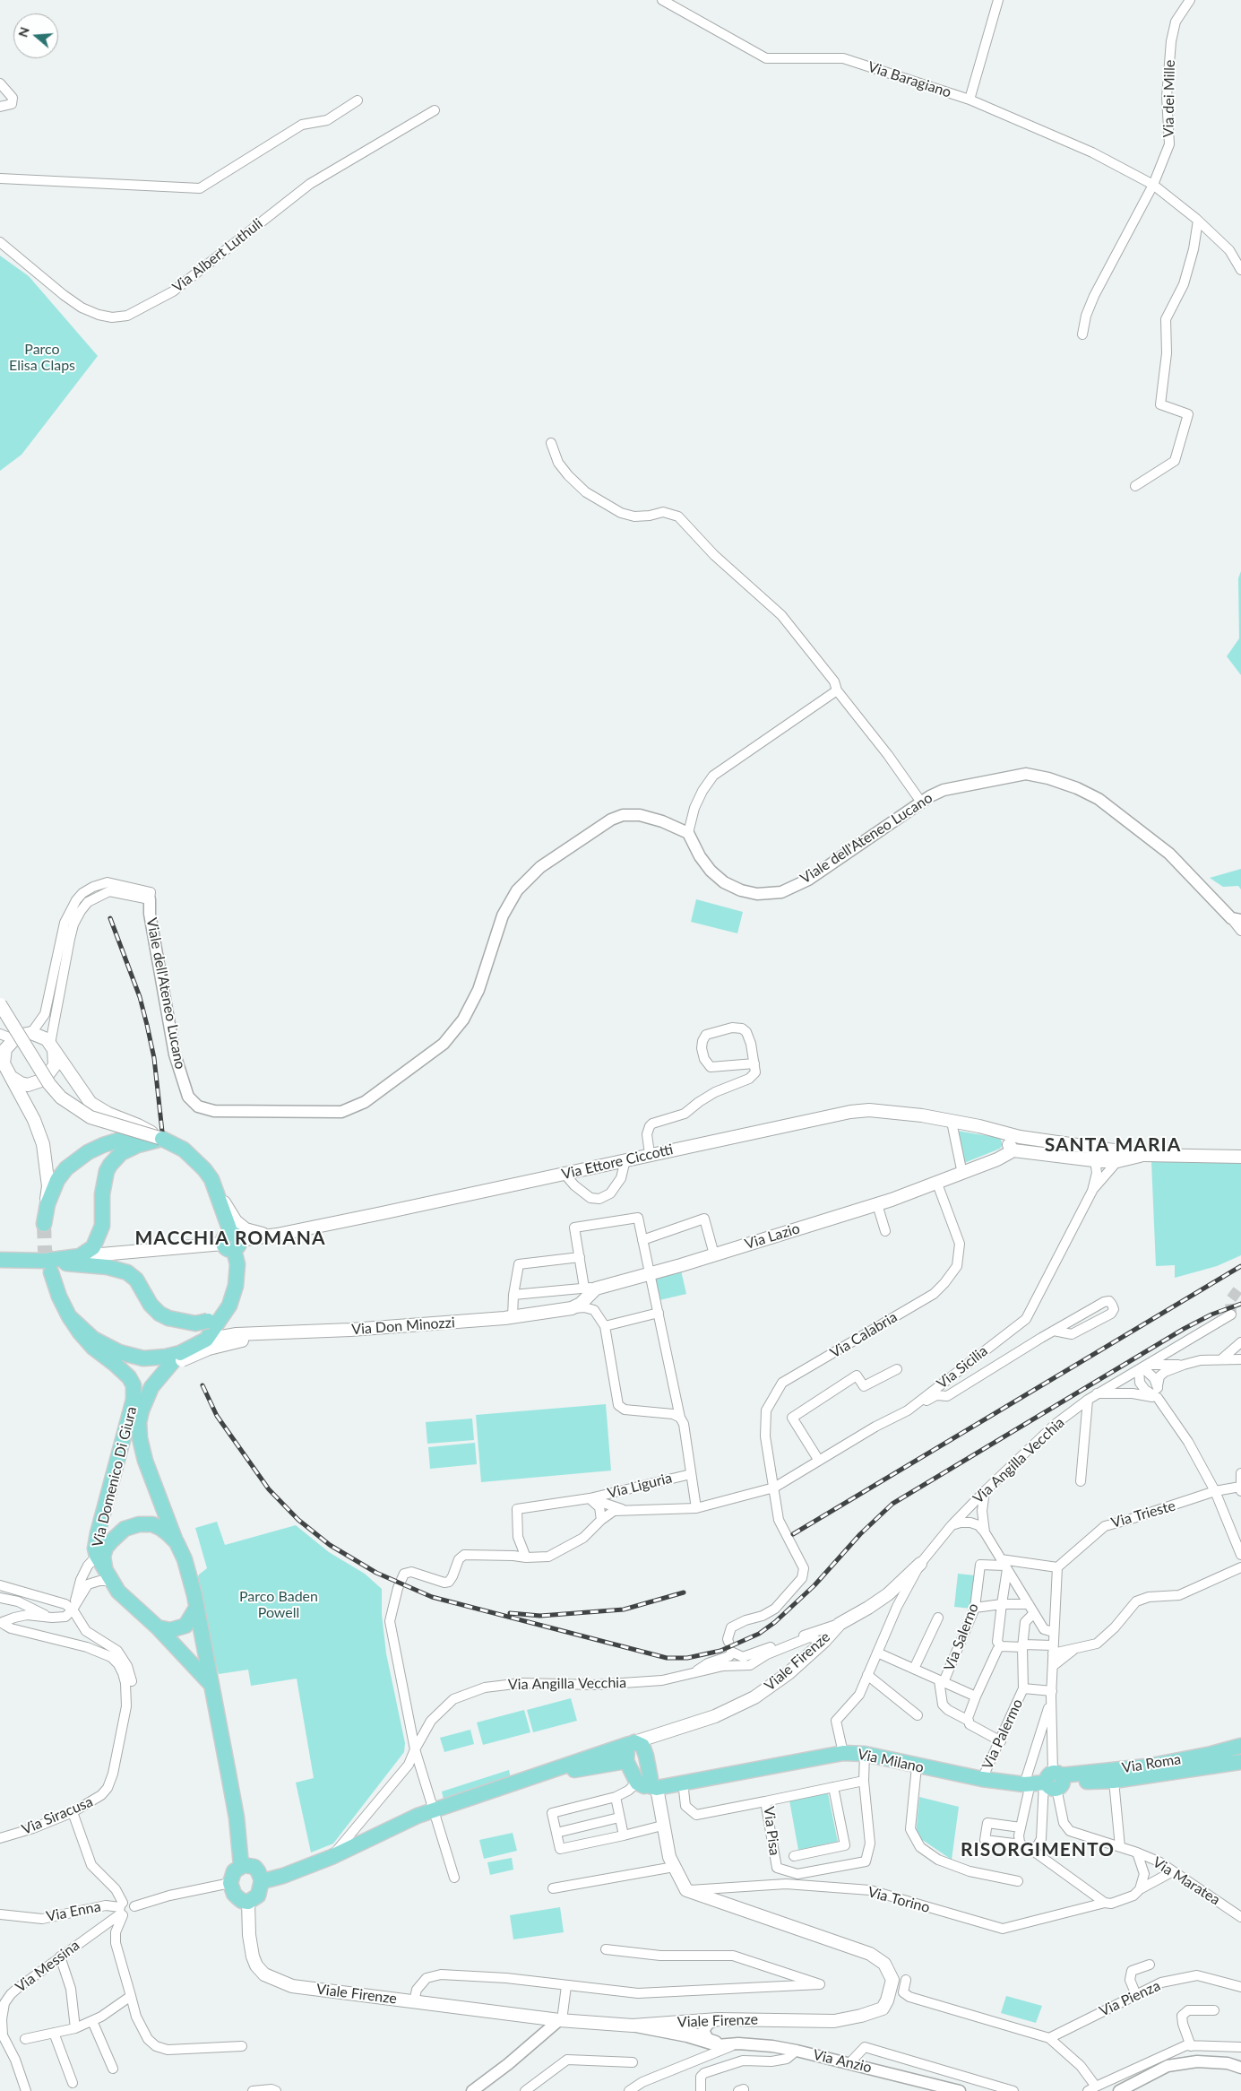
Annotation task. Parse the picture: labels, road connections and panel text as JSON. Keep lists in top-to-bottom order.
{
  "streets": {
    "main road": [
      "Via Ettore Ciccotti",
      "Via Lazio",
      "Via Don Minozzi",
      "Via Domenico Di Giura",
      "Viale Firenze",
      "Via Milano",
      "Via Roma"
    ],
    "street": [
      "Via Baragiano",
      "Via dei Mille",
      "Via Albert Luthuli",
      "Viale dell'Ateneo Lucano",
      "Via Calabria",
      "Via Sicilia",
      "Via Angilla Vecchia",
      "Via Liguria",
      "Via Trieste",
      "Via Salerno",
      "Via Palermo",
      "Via Siracusa",
      "Via Pisa",
      "Via Maratea",
      "Via Torino",
      "Via Enna",
      "Via Messina",
      "Via Pienza",
      "Via Anzio"
    ]
  },
  "crossings": [
    ["Via Baragiano", "Via dei Mille"],
    ["Via Ettore Ciccotti", "Via Lazio"],
    ["Via Lazio", "Via Don Minozzi"],
    ["Via Lazio", "Via Calabria"],
    ["Via Calabria", "Via Sicilia"],
    ["Via Calabria", "Via Angilla Vecchia"],
    ["Via Angilla Vecchia", "Viale Firenze"],
    ["Via Angilla Vecchia", "Via Milano"],
    ["Via Domenico Di Giura", "Viale Firenze"],
    ["Via Domenico Di Giura", "Via Siracusa"],
    ["Via Salerno", "Via Palermo"],
    ["Viale Firenze", "Via Torino"],
    ["Via Palermo", "Via Milano"],
    ["Via Milano", "Via Roma"],
    ["Via Milano", "Via Pisa"],
    ["Via Milano", "Via Maratea"],
    ["Via Roma", "Via Maratea"],
    ["Via Maratea", "Via Torino"],
    ["Via Enna", "Via Messina"]
  ],
  "districts": ["SANTA MARIA", "MACCHIA ROMANA", "RISORGIMENTO"],
  "parks": ["Parco Elisa Claps", "Parco Baden Powell"],
  "north": "left"
}
